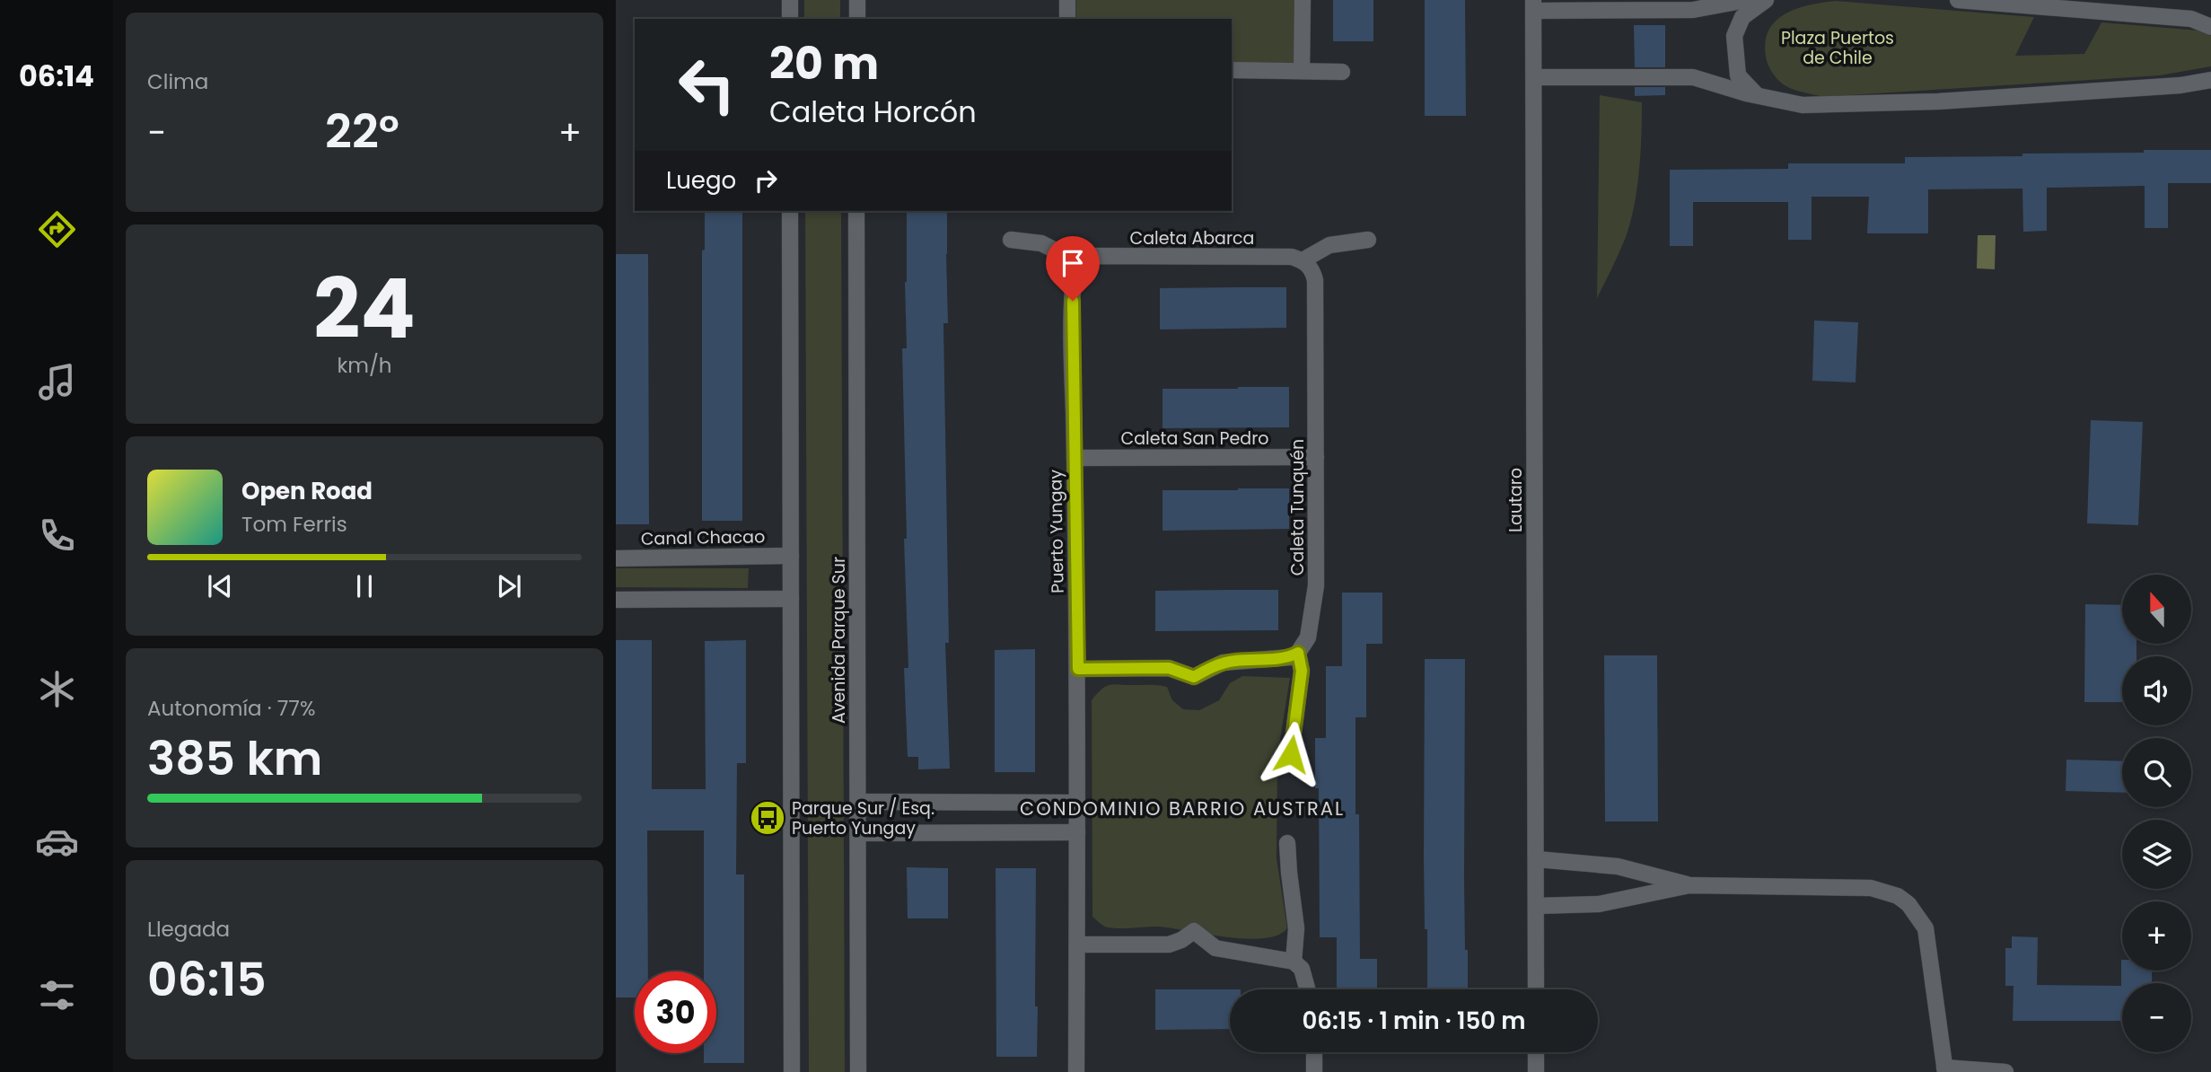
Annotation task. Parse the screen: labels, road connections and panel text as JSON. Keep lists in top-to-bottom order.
{
  "streets": {
    "street": [
      "Caleta Abarca",
      "Caleta San Pedro",
      "Lautaro",
      "Caleta Tunquén",
      "Puerto Yungay",
      "Canal Chacao",
      "Avenida Parque Sur"
    ]
  },
  "crossings": [
    ["Caleta Abarca", "Caleta Tunquén"],
    ["Caleta Abarca", "Puerto Yungay"],
    ["Caleta San Pedro", "Caleta Tunquén"],
    ["Caleta San Pedro", "Puerto Yungay"]
  ],
  "districts": ["CONDOMINIO BARRIO AUSTRAL"],
  "parks": ["Plaza Puertos de Chile"],
  "places": {
    "bus stop": ["Parque Sur / Esq. Puerto Yungay"]
  },
  "north": "top",
  "page": {
    "tabs": "06:14",
    "tile": [
      "Clima",
      ["24", "km/h"],
      ["Autonomía · 77%", "385 km"],
      ["Llegada", "06:15"]
    ],
    "turn": ["20 m", "Caleta Horcón"],
    "heat": ["−", "22°", "+"],
    "then": "Luego",
    "song": ["Open Road", "Tom Ferris"],
    "map_buttons": ["+", "−"],
    "limit": "30",
    "trip": "06:15 · 1 min · 150 m"
  }
}
